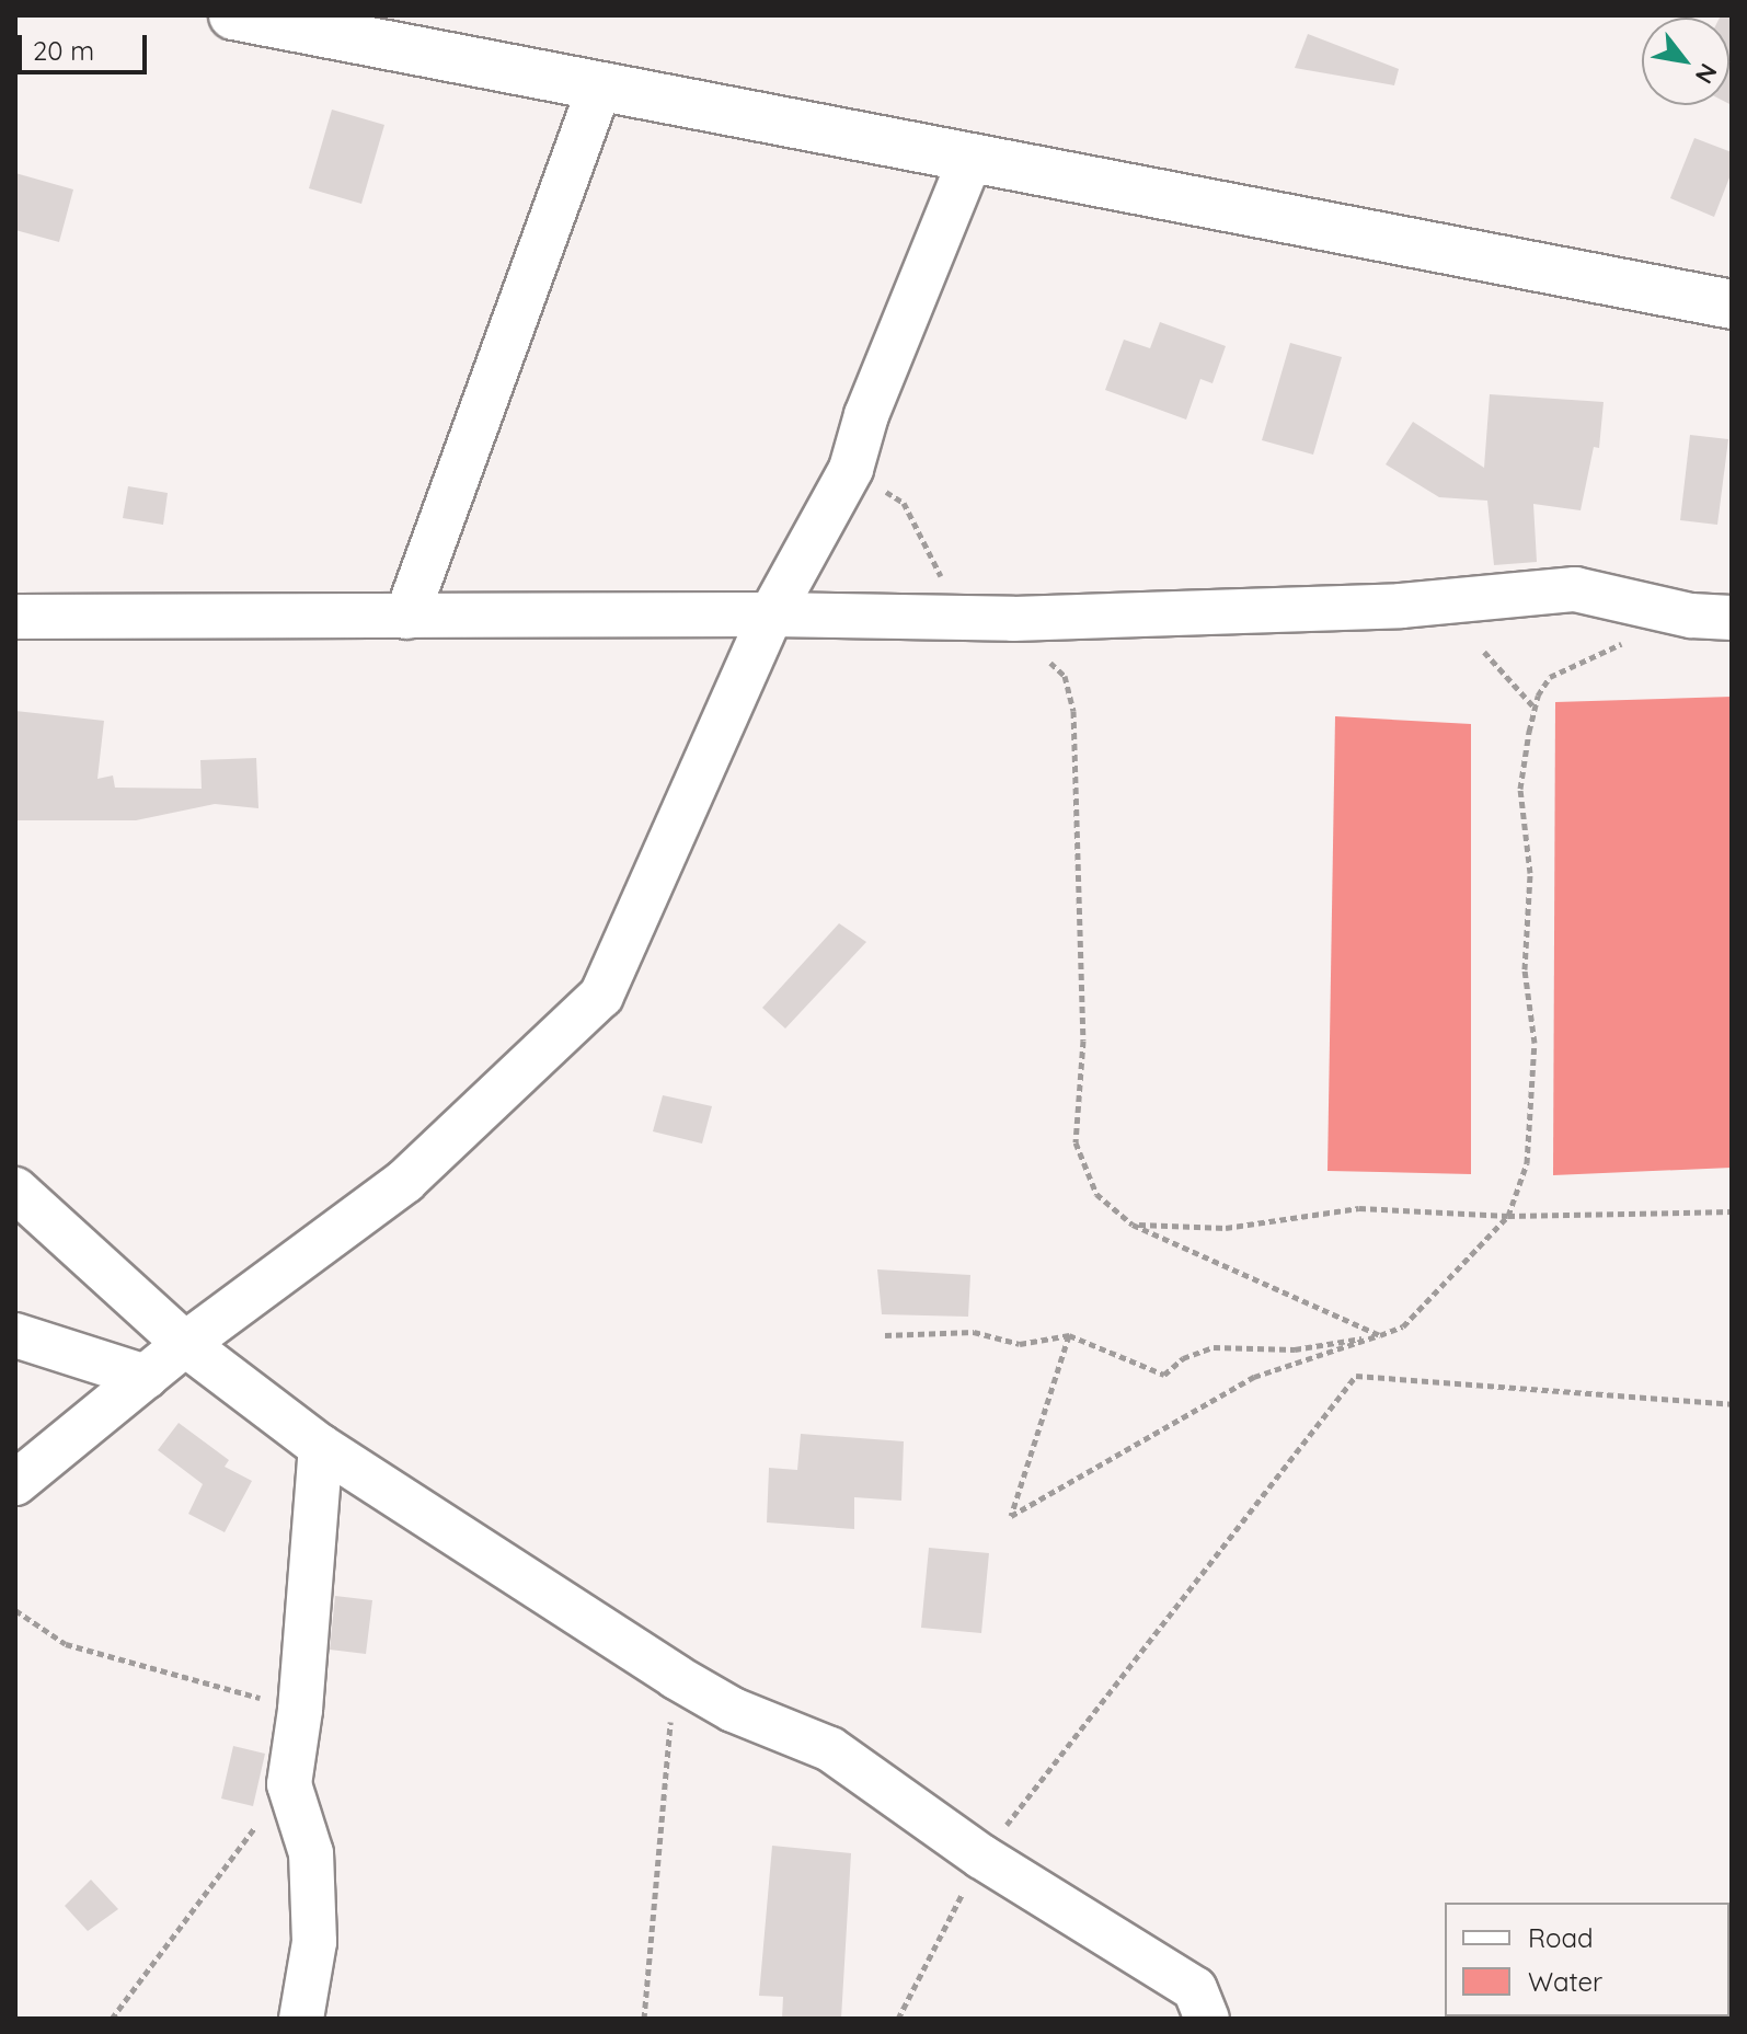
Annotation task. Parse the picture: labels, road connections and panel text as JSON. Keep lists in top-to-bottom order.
{
  "legend": ["Road", "Water"],
  "scale_bar": "20 m",
  "north": "bottom right"
}
